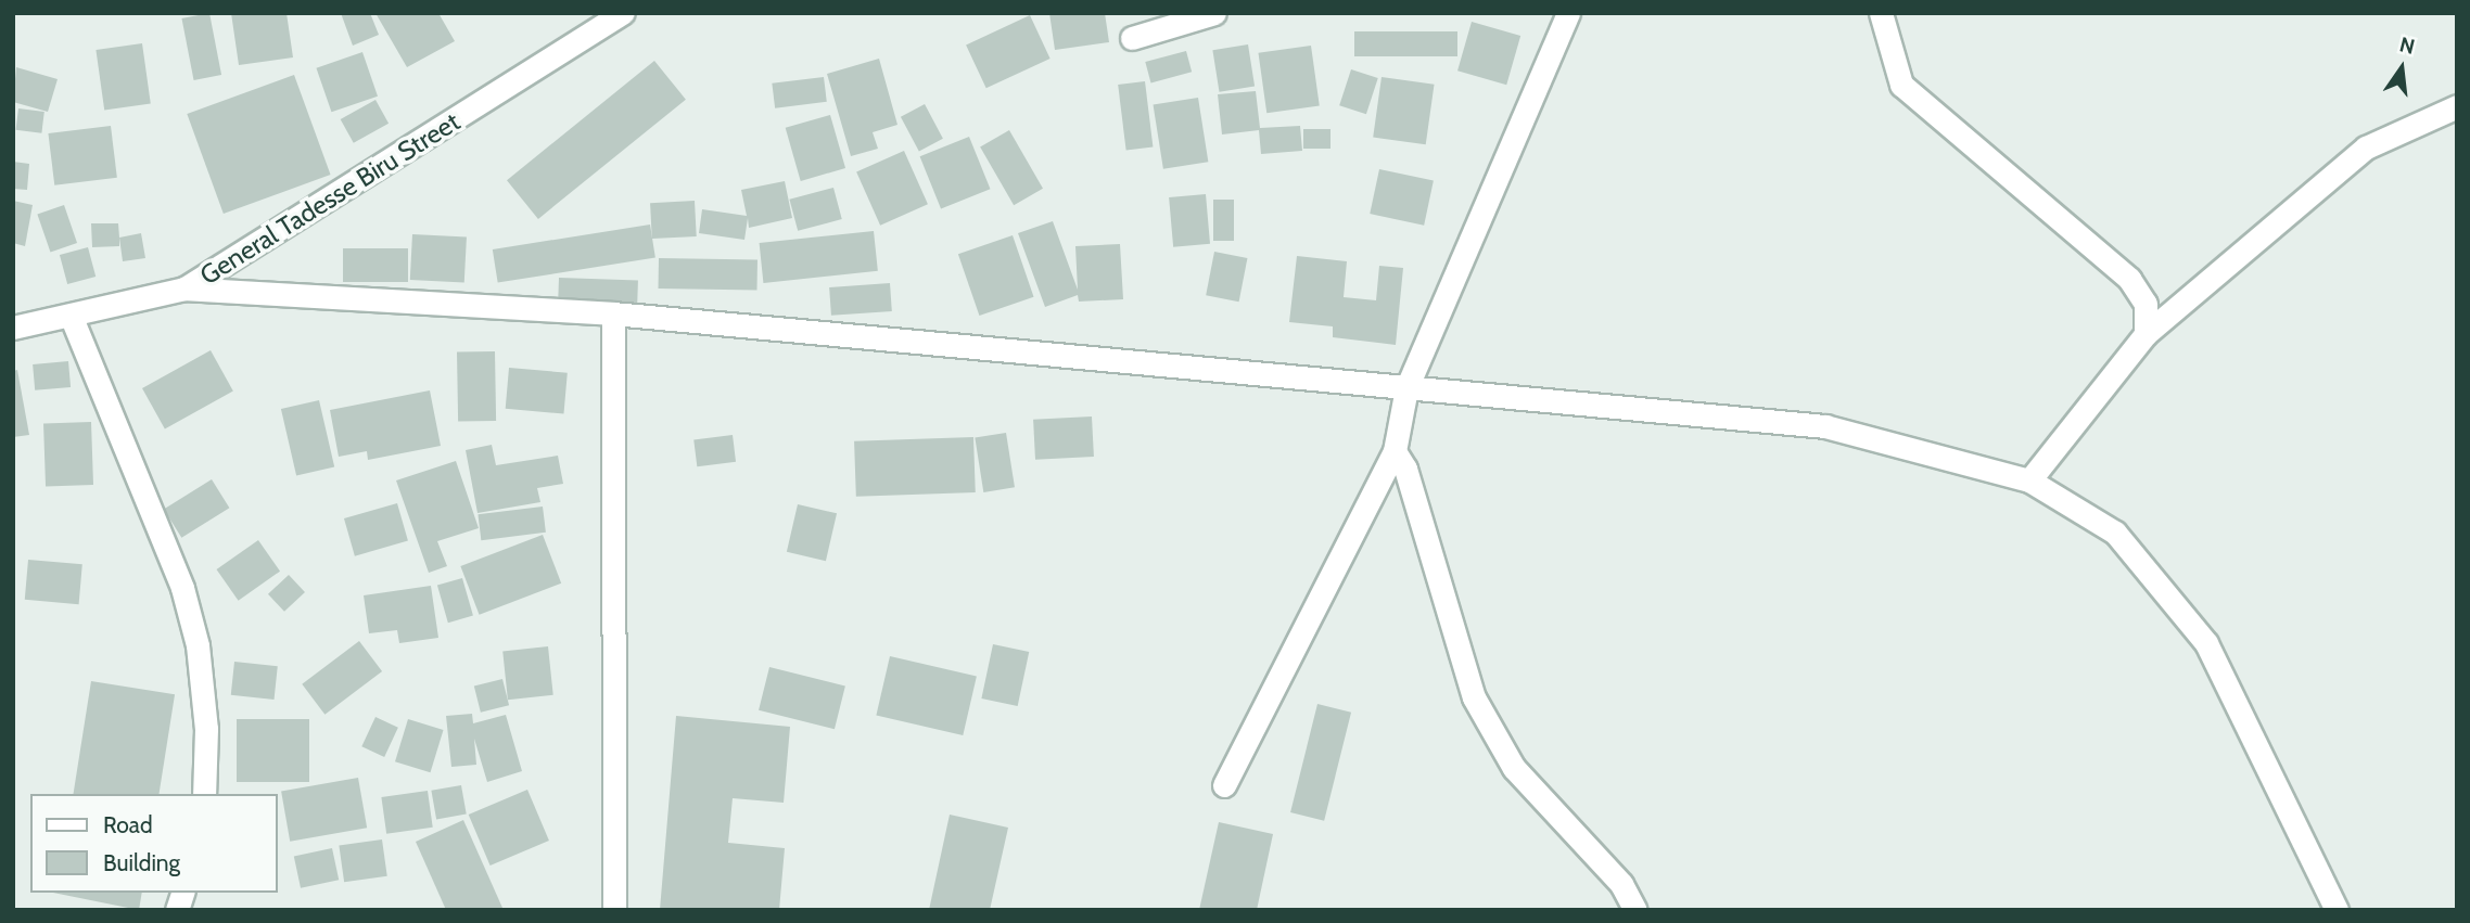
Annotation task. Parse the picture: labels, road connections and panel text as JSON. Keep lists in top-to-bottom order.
{
  "streets": {
    "street": ["General Tadesse Biru Street"]
  },
  "legend": ["Road", "Building"],
  "north": "top"
}
